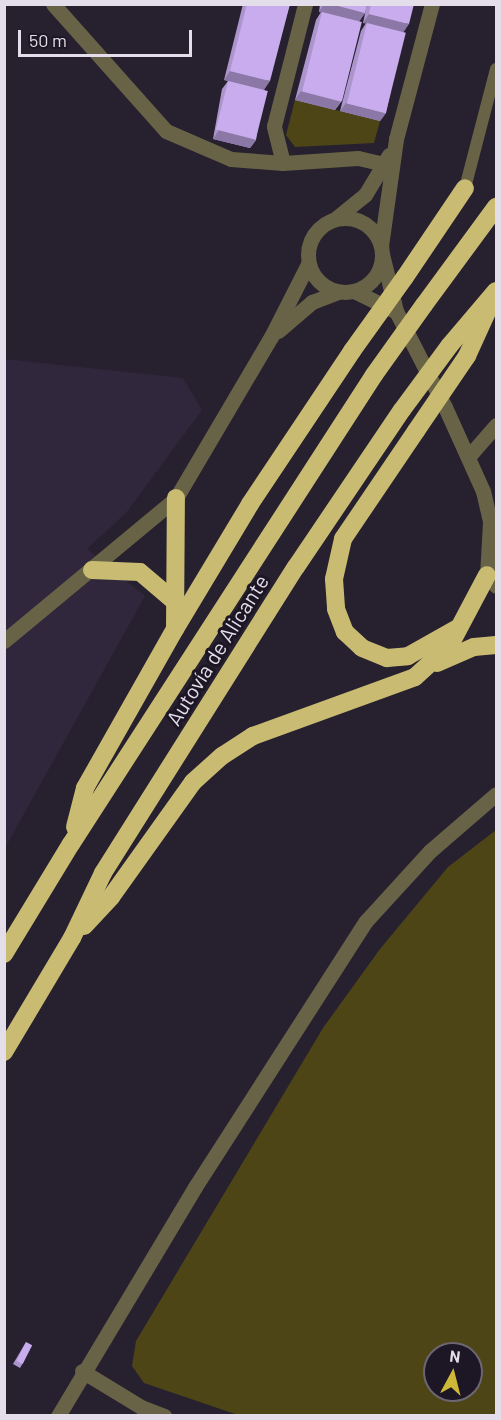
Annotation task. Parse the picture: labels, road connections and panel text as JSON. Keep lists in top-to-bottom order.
{
  "streets": {
    "highway": ["Autovía de Alicante"]
  },
  "scale_bar": "50 m",
  "north": "top"
}
